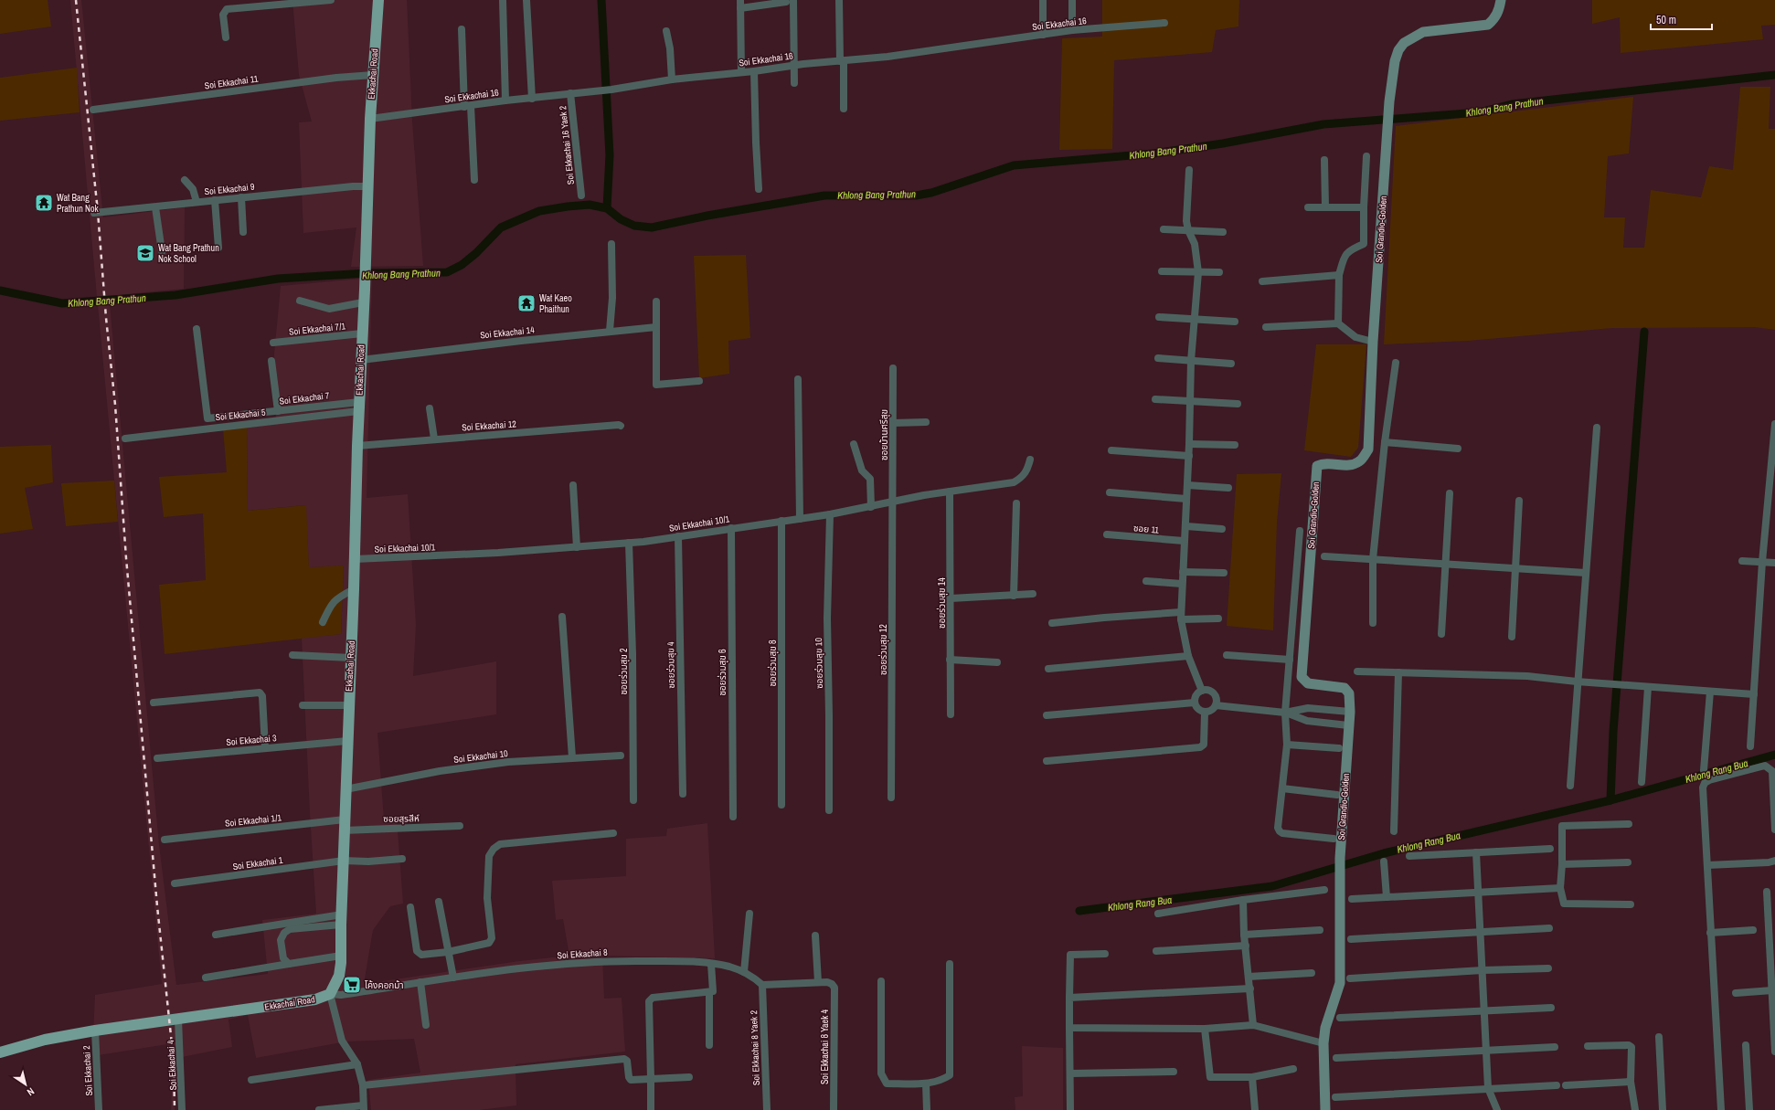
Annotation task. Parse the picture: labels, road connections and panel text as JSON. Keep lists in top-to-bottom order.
{
  "streets": {
    "main road": ["Ekkachai Road"],
    "street": [
      "Soi Ekkachai 16",
      "Soi Ekkachai 11",
      "Soi Ekkachai 16 Yaek 2",
      "Soi Ekkachai 9",
      "Soi Grandio-Golden",
      "Soi Ekkachai 7/1",
      "Soi Ekkachai 14",
      "Soi Ekkachai 7",
      "Soi Ekkachai 5",
      "Soi Ekkachai 12",
      "ซอยบ้านศรีสุข",
      "Soi Ekkachai 10/1",
      "ซอย 11",
      "ซอยร่วมสุข 14",
      "ซอยร่วมสุข 12",
      "ซอยร่วมสุข 8",
      "ซอยร่วมสุข 10",
      "ซอยร่วมสุข 4",
      "ซอยร่วมสุข 2",
      "ซอยร่วมสุข 6",
      "Soi Ekkachai 3",
      "Soi Ekkachai 10",
      "ซอยสุรสีห์",
      "Soi Ekkachai 1/1",
      "Soi Ekkachai 1",
      "Soi Ekkachai 8",
      "Soi Ekkachai 8 Yaek 4",
      "Soi Ekkachai 8 Yaek 2",
      "Soi Ekkachai 4",
      "Soi Ekkachai 2"
    ]
  },
  "crossings": [
    ["Soi Ekkachai 16", "Ekkachai Road"],
    ["Soi Ekkachai 16", "Soi Ekkachai 16 Yaek 2"],
    ["Ekkachai Road", "Soi Ekkachai 11"],
    ["Ekkachai Road", "Soi Ekkachai 9"],
    ["Ekkachai Road", "Soi Ekkachai 7/1"],
    ["Ekkachai Road", "Soi Ekkachai 14"],
    ["Ekkachai Road", "Soi Ekkachai 7"],
    ["Ekkachai Road", "Soi Ekkachai 5"],
    ["Ekkachai Road", "Soi Ekkachai 12"],
    ["Ekkachai Road", "Soi Ekkachai 10/1"],
    ["Ekkachai Road", "Soi Ekkachai 3"],
    ["Ekkachai Road", "Soi Ekkachai 10"],
    ["Ekkachai Road", "ซอยสุรสีห์"],
    ["Ekkachai Road", "Soi Ekkachai 1/1"],
    ["Ekkachai Road", "Soi Ekkachai 1"],
    ["Ekkachai Road", "Soi Ekkachai 8"],
    ["Ekkachai Road", "Soi Ekkachai 4"],
    ["Ekkachai Road", "Soi Ekkachai 2"],
    ["Soi Ekkachai 7", "Soi Ekkachai 5"],
    ["ซอยบ้านศรีสุข", "Soi Ekkachai 10/1"],
    ["ซอยบ้านศรีสุข", "ซอยร่วมสุข 12"],
    ["Soi Ekkachai 10/1", "ซอยร่วมสุข 14"],
    ["Soi Ekkachai 10/1", "ซอยร่วมสุข 12"],
    ["Soi Ekkachai 10/1", "ซอยร่วมสุข 8"],
    ["Soi Ekkachai 10/1", "ซอยร่วมสุข 10"],
    ["Soi Ekkachai 10/1", "ซอยร่วมสุข 4"],
    ["Soi Ekkachai 10/1", "ซอยร่วมสุข 2"],
    ["Soi Ekkachai 10/1", "ซอยร่วมสุข 6"],
    ["Soi Ekkachai 8", "Soi Ekkachai 8 Yaek 2"]
  ],
  "water": ["Khlong Bang Prathun", "Khlong Rang Bua"],
  "places": {
    "temple": ["Wat Bang Prathun Nok", "Wat Kaeo Phaithun"],
    "school or university": ["Wat Bang Prathun Nok School"],
    "supermarket": ["โค้งคอกม้า"]
  },
  "scale_bar": "50 m",
  "north": "bottom right"
}
